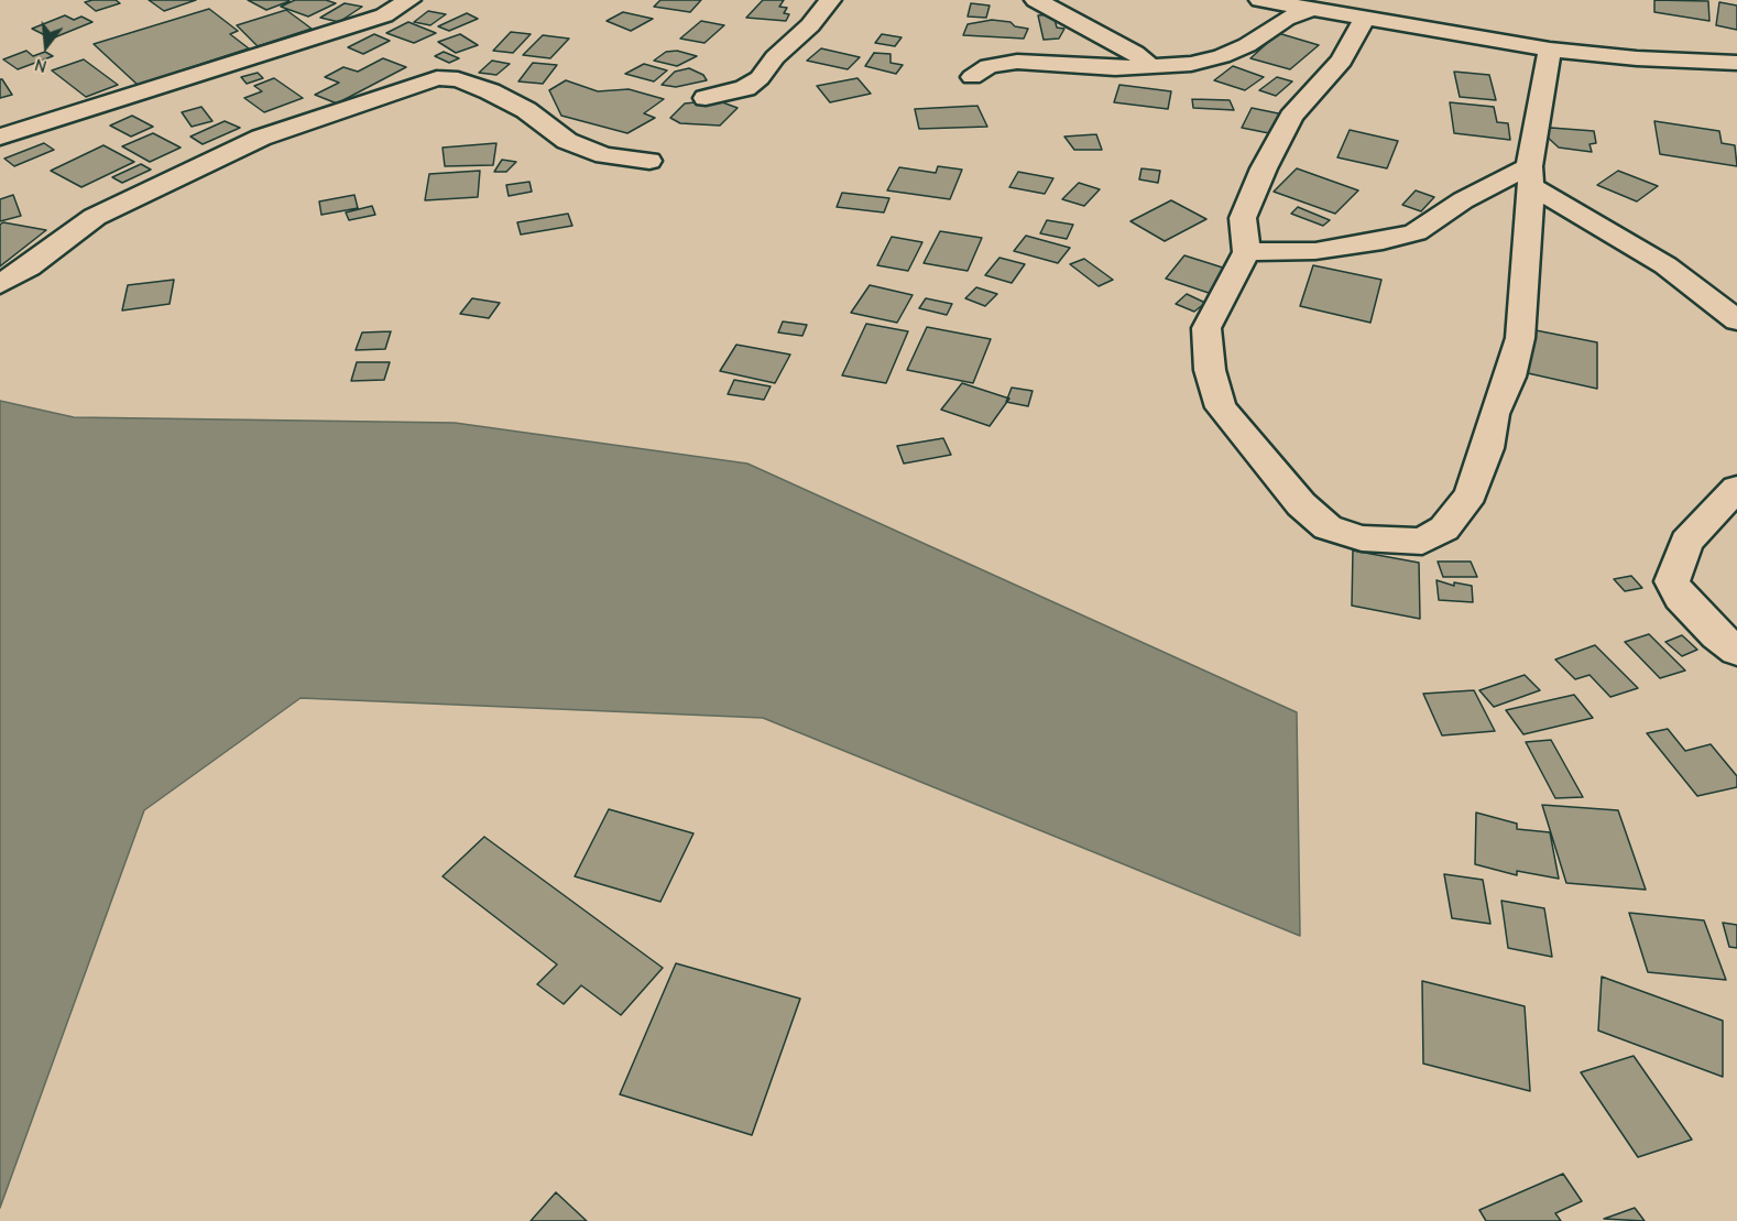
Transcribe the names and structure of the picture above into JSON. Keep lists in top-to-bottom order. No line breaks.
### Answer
{"north":"bottom"}
